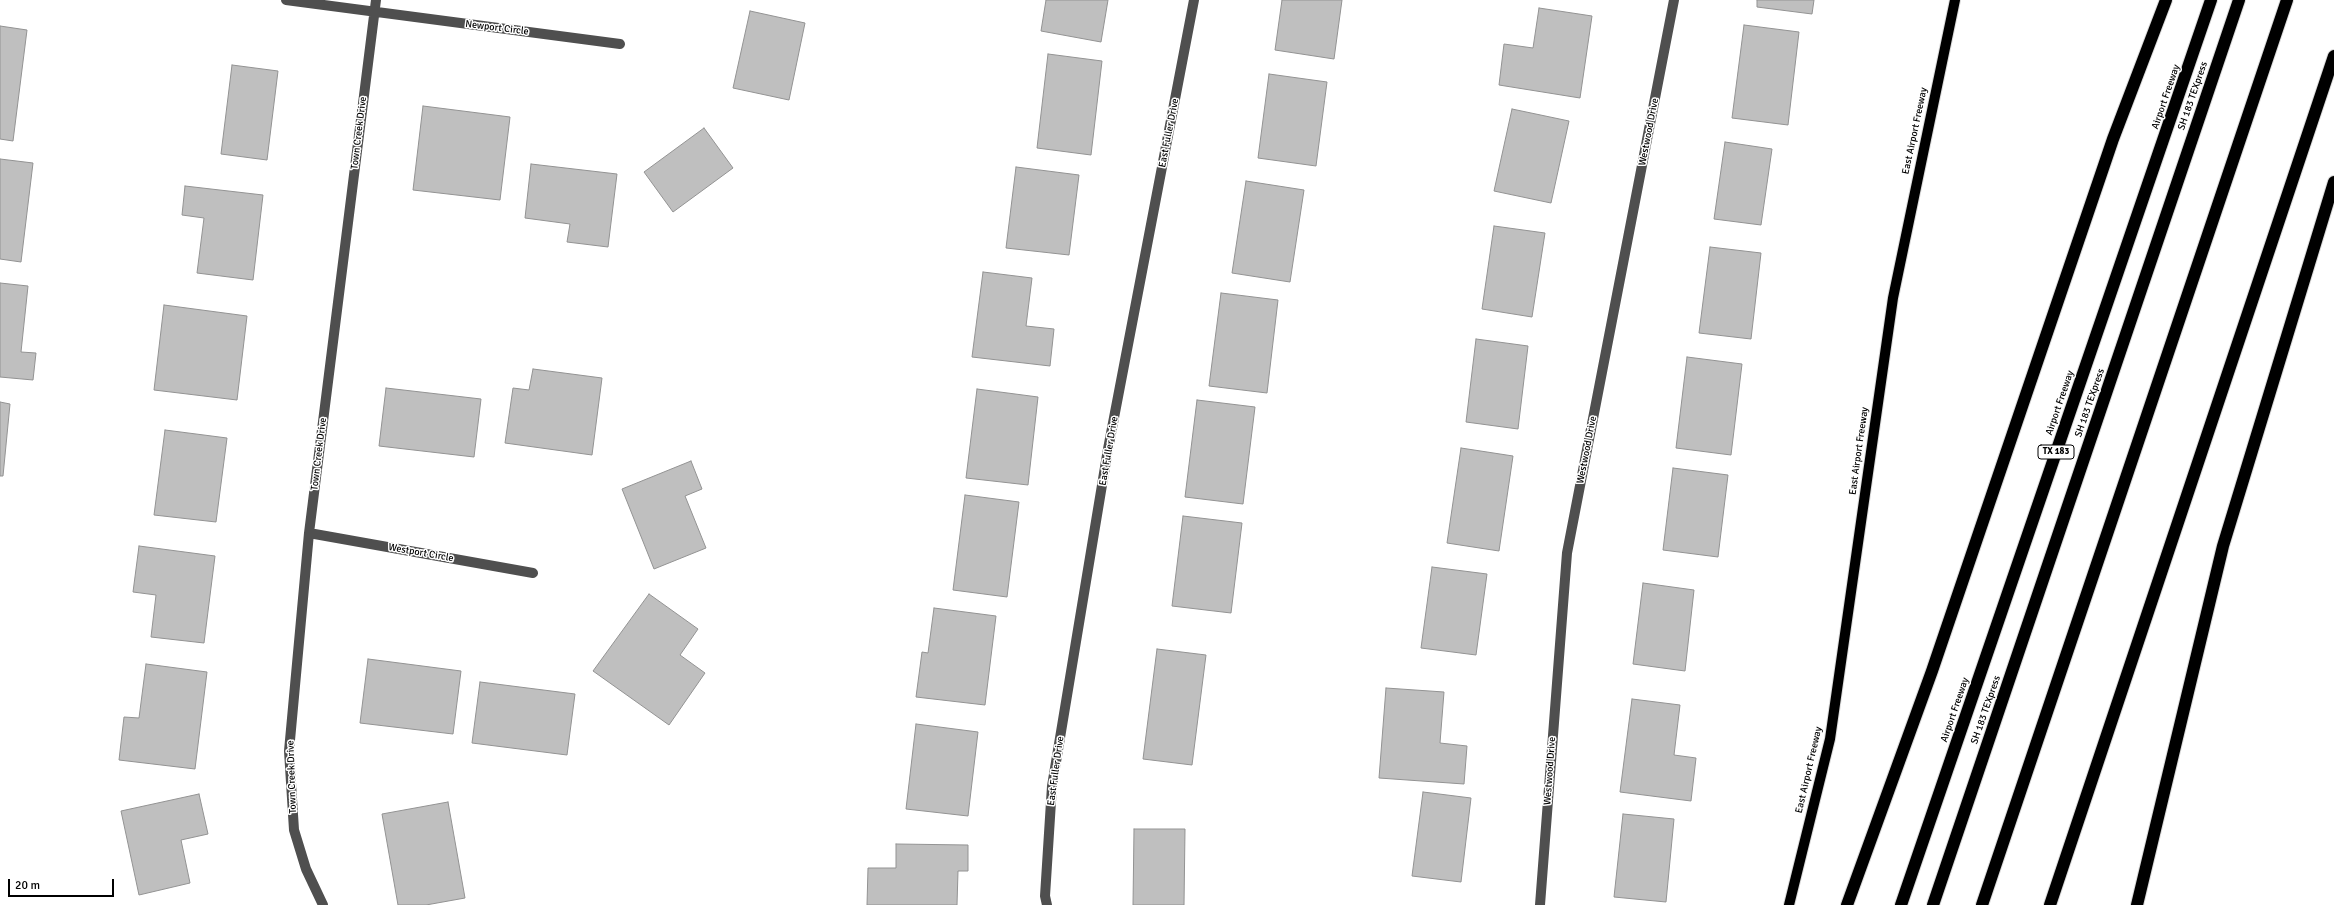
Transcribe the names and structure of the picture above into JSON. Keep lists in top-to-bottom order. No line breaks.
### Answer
{"streets":{"highway":["SH 183 TEXpress","Airport Freeway","TX 183"],"main road":["East Airport Freeway"],"street":["Newport Circle","Westwood Drive","Town Creek Drive","East Fuller Drive","Westport Circle"]},"crossings":[["Newport Circle","Town Creek Drive"],["Town Creek Drive","Westport Circle"]],"scale_bar":"20 m"}
